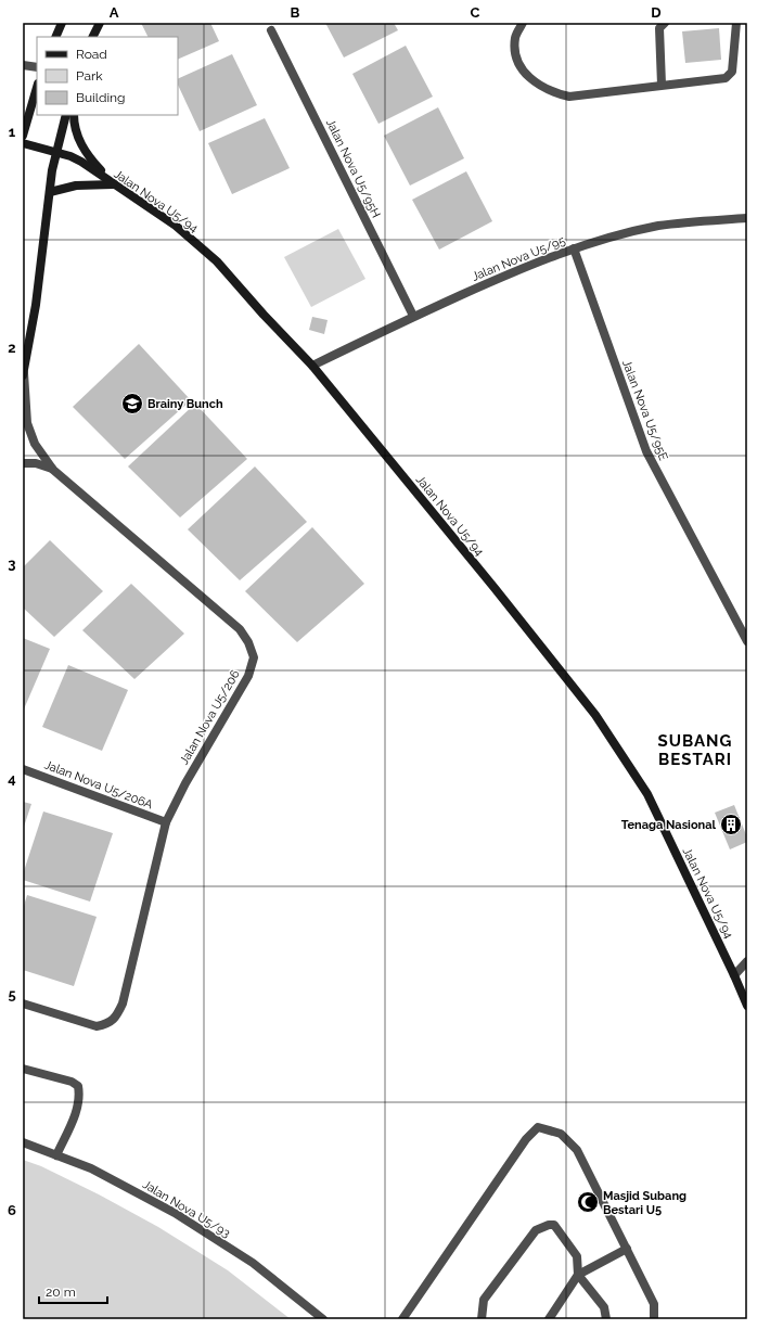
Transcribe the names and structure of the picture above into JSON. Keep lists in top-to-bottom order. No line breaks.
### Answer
{"streets":{"street":["Jalan Nova U5/95H","Jalan Nova U5/94","Jalan Nova U5/95","Jalan Nova U5/95E","Jalan Nova U5/206","Jalan Nova U5/206A","Jalan Nova U5/93"]},"crossings":[["Jalan Nova U5/95H","Jalan Nova U5/95"],["Jalan Nova U5/94","Jalan Nova U5/95"],["Jalan Nova U5/95","Jalan Nova U5/95E"],["Jalan Nova U5/206","Jalan Nova U5/206A"]],"districts":["SUBANG BESTARI"],"places":{"school or university":["Brainy Bunch"],"building":["Tenaga Nasional"],"mosque":["Masjid Subang Bestari U5"]},"legend":["Road","Park","Building"],"scale_bar":"20 m","grid":{"columns":["A","B","C","D"],"rows":["1","2","3","4","5","6"]}}
